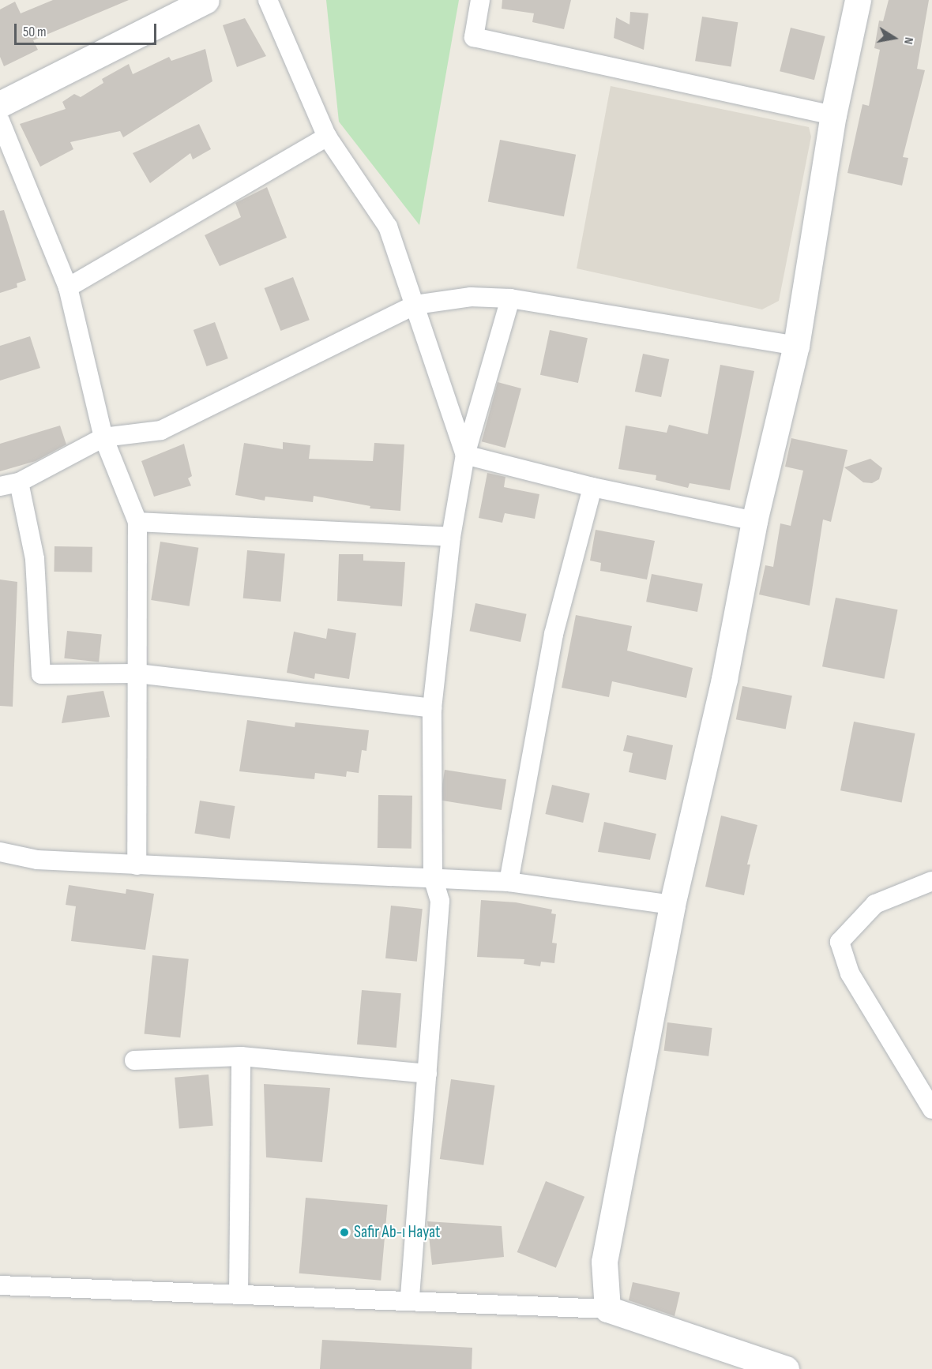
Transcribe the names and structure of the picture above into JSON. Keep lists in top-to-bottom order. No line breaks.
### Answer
{"places":["Safir Ab-ı Hayat"],"scale_bar":"50 m","north":"right"}
